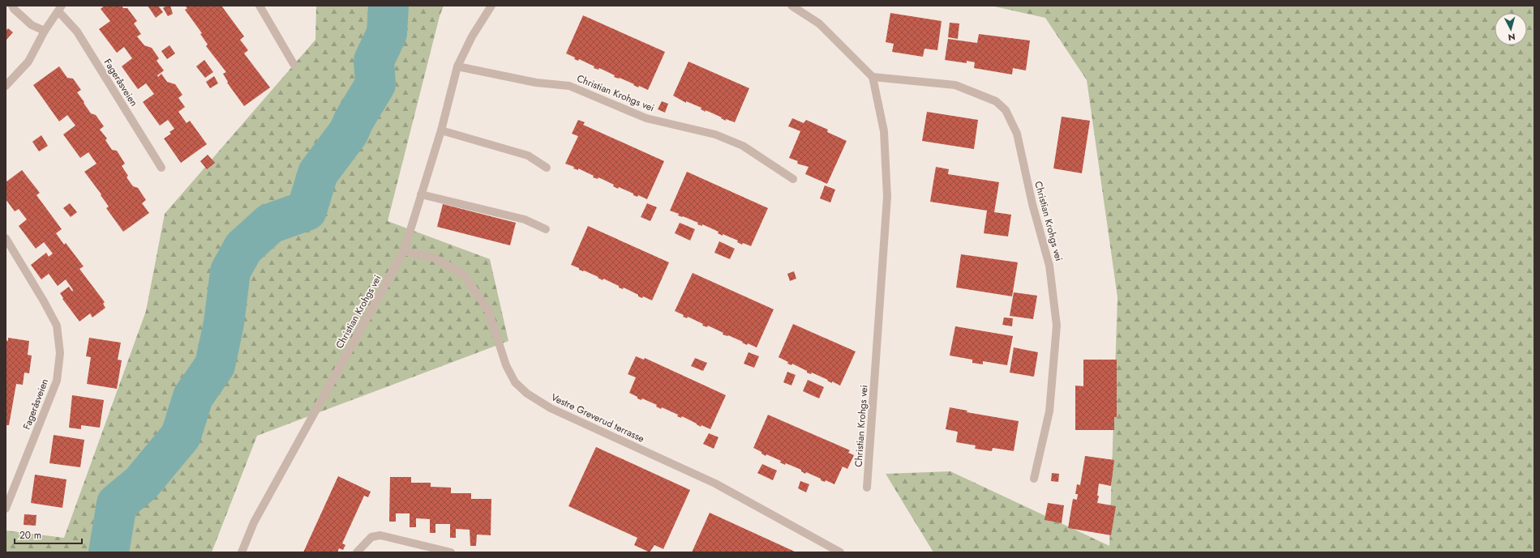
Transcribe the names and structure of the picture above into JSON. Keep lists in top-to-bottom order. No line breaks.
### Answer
{"streets":{"street":["Fageråsveien","Christian Krohgs vei","Vestre Greverud terrasse"]},"crossings":[["Christian Krohgs vei","Vestre Greverud terrasse"]],"scale_bar":"20 m","north":"bottom"}
